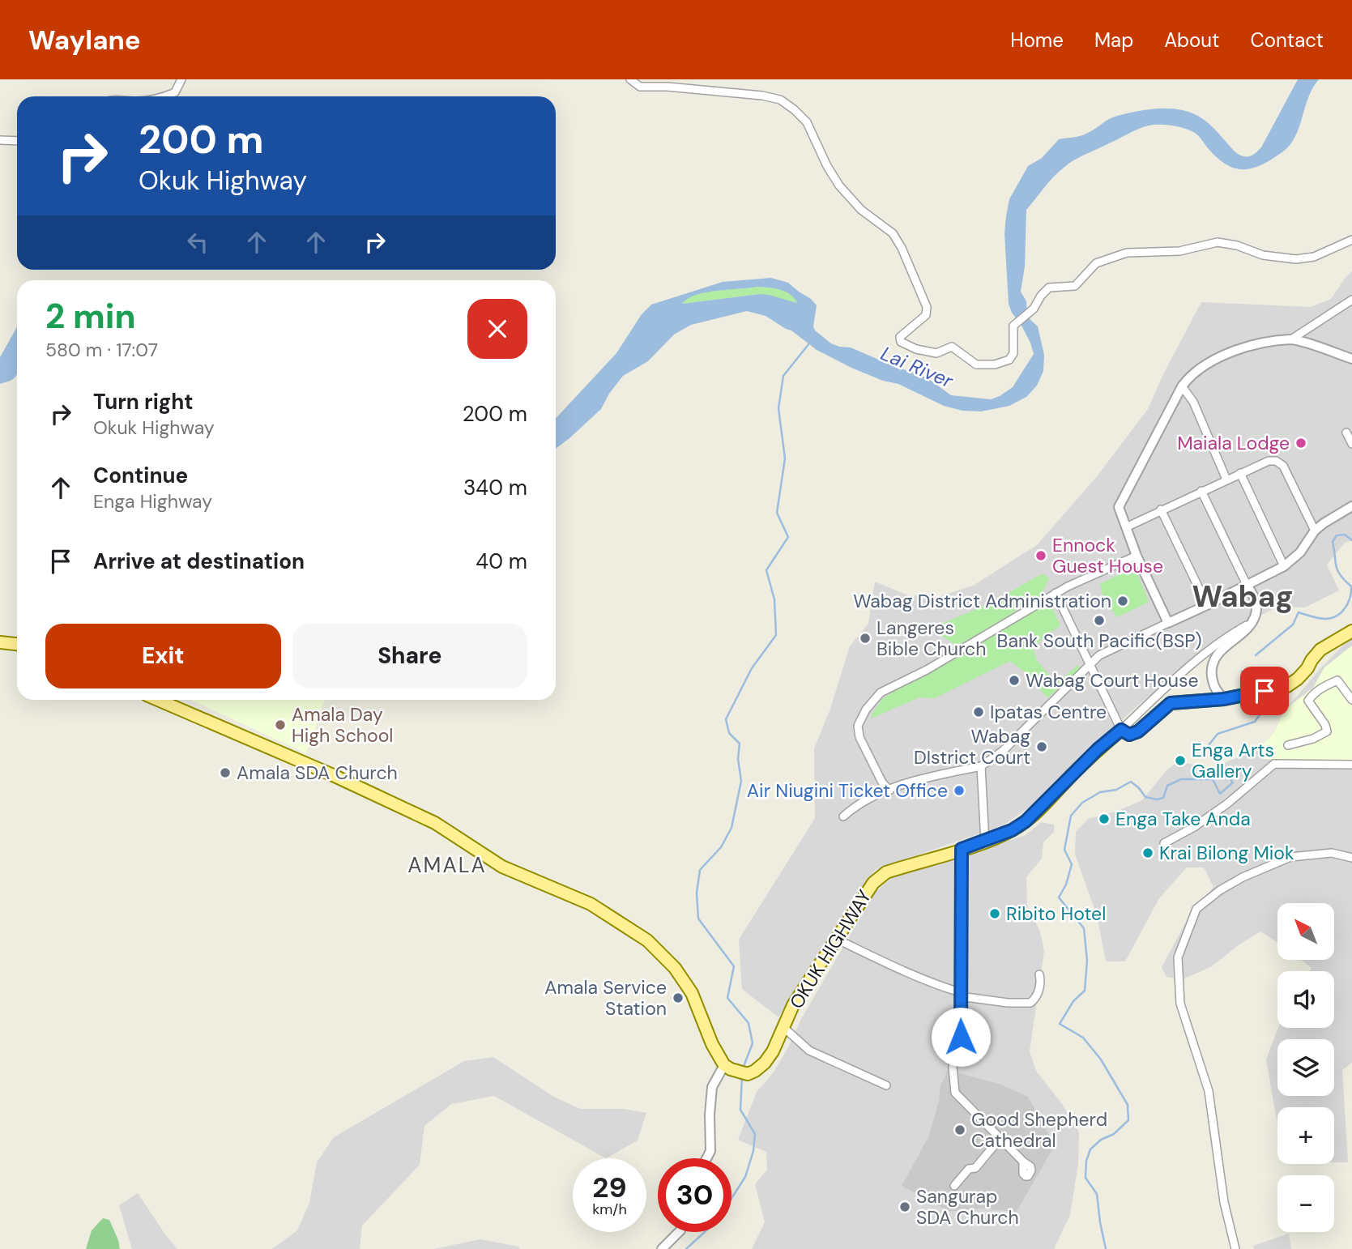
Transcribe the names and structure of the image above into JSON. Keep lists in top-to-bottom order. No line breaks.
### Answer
{"streets":{"main road":["OKUK HIGHWAY"]},"districts":["Wabag","AMALA"],"water":["Lai River"],"places":["Maiala Lodge","Ennock Guest House","Wabag District Administration","Bank South Pacific(BSP)","Langeres Bible Church","Wabag Court House","Ipatas Centre","Amala Day High School","Wabag DIstrict Court","Enga Arts Gallery","Amala SDA Church","Air Niugini Ticket Office","Enga Take Anda","Krai Bilong Miok","Ribito Hotel","Amala Service Station","Good Shepherd Cathedral","Sangurap SDA Church"],"north":"top left","page":{"header":"Waylane","nav":["Home","Map","About","Contact"],"turn":["200 m","Okuk Highway"],"heading":["2 min","580 m · 17:07"],"list":[{"name":"Turn right","note":"Okuk Highway","value":"200 m"},{"name":"Continue","note":"Enga Highway","value":"340 m"},{"name":"Arrive at destination","value":"40 m"}],"buttons":["Exit","Share"],"map_buttons":["+","−"],"speed":"29 km/h","limit":"30"}}
